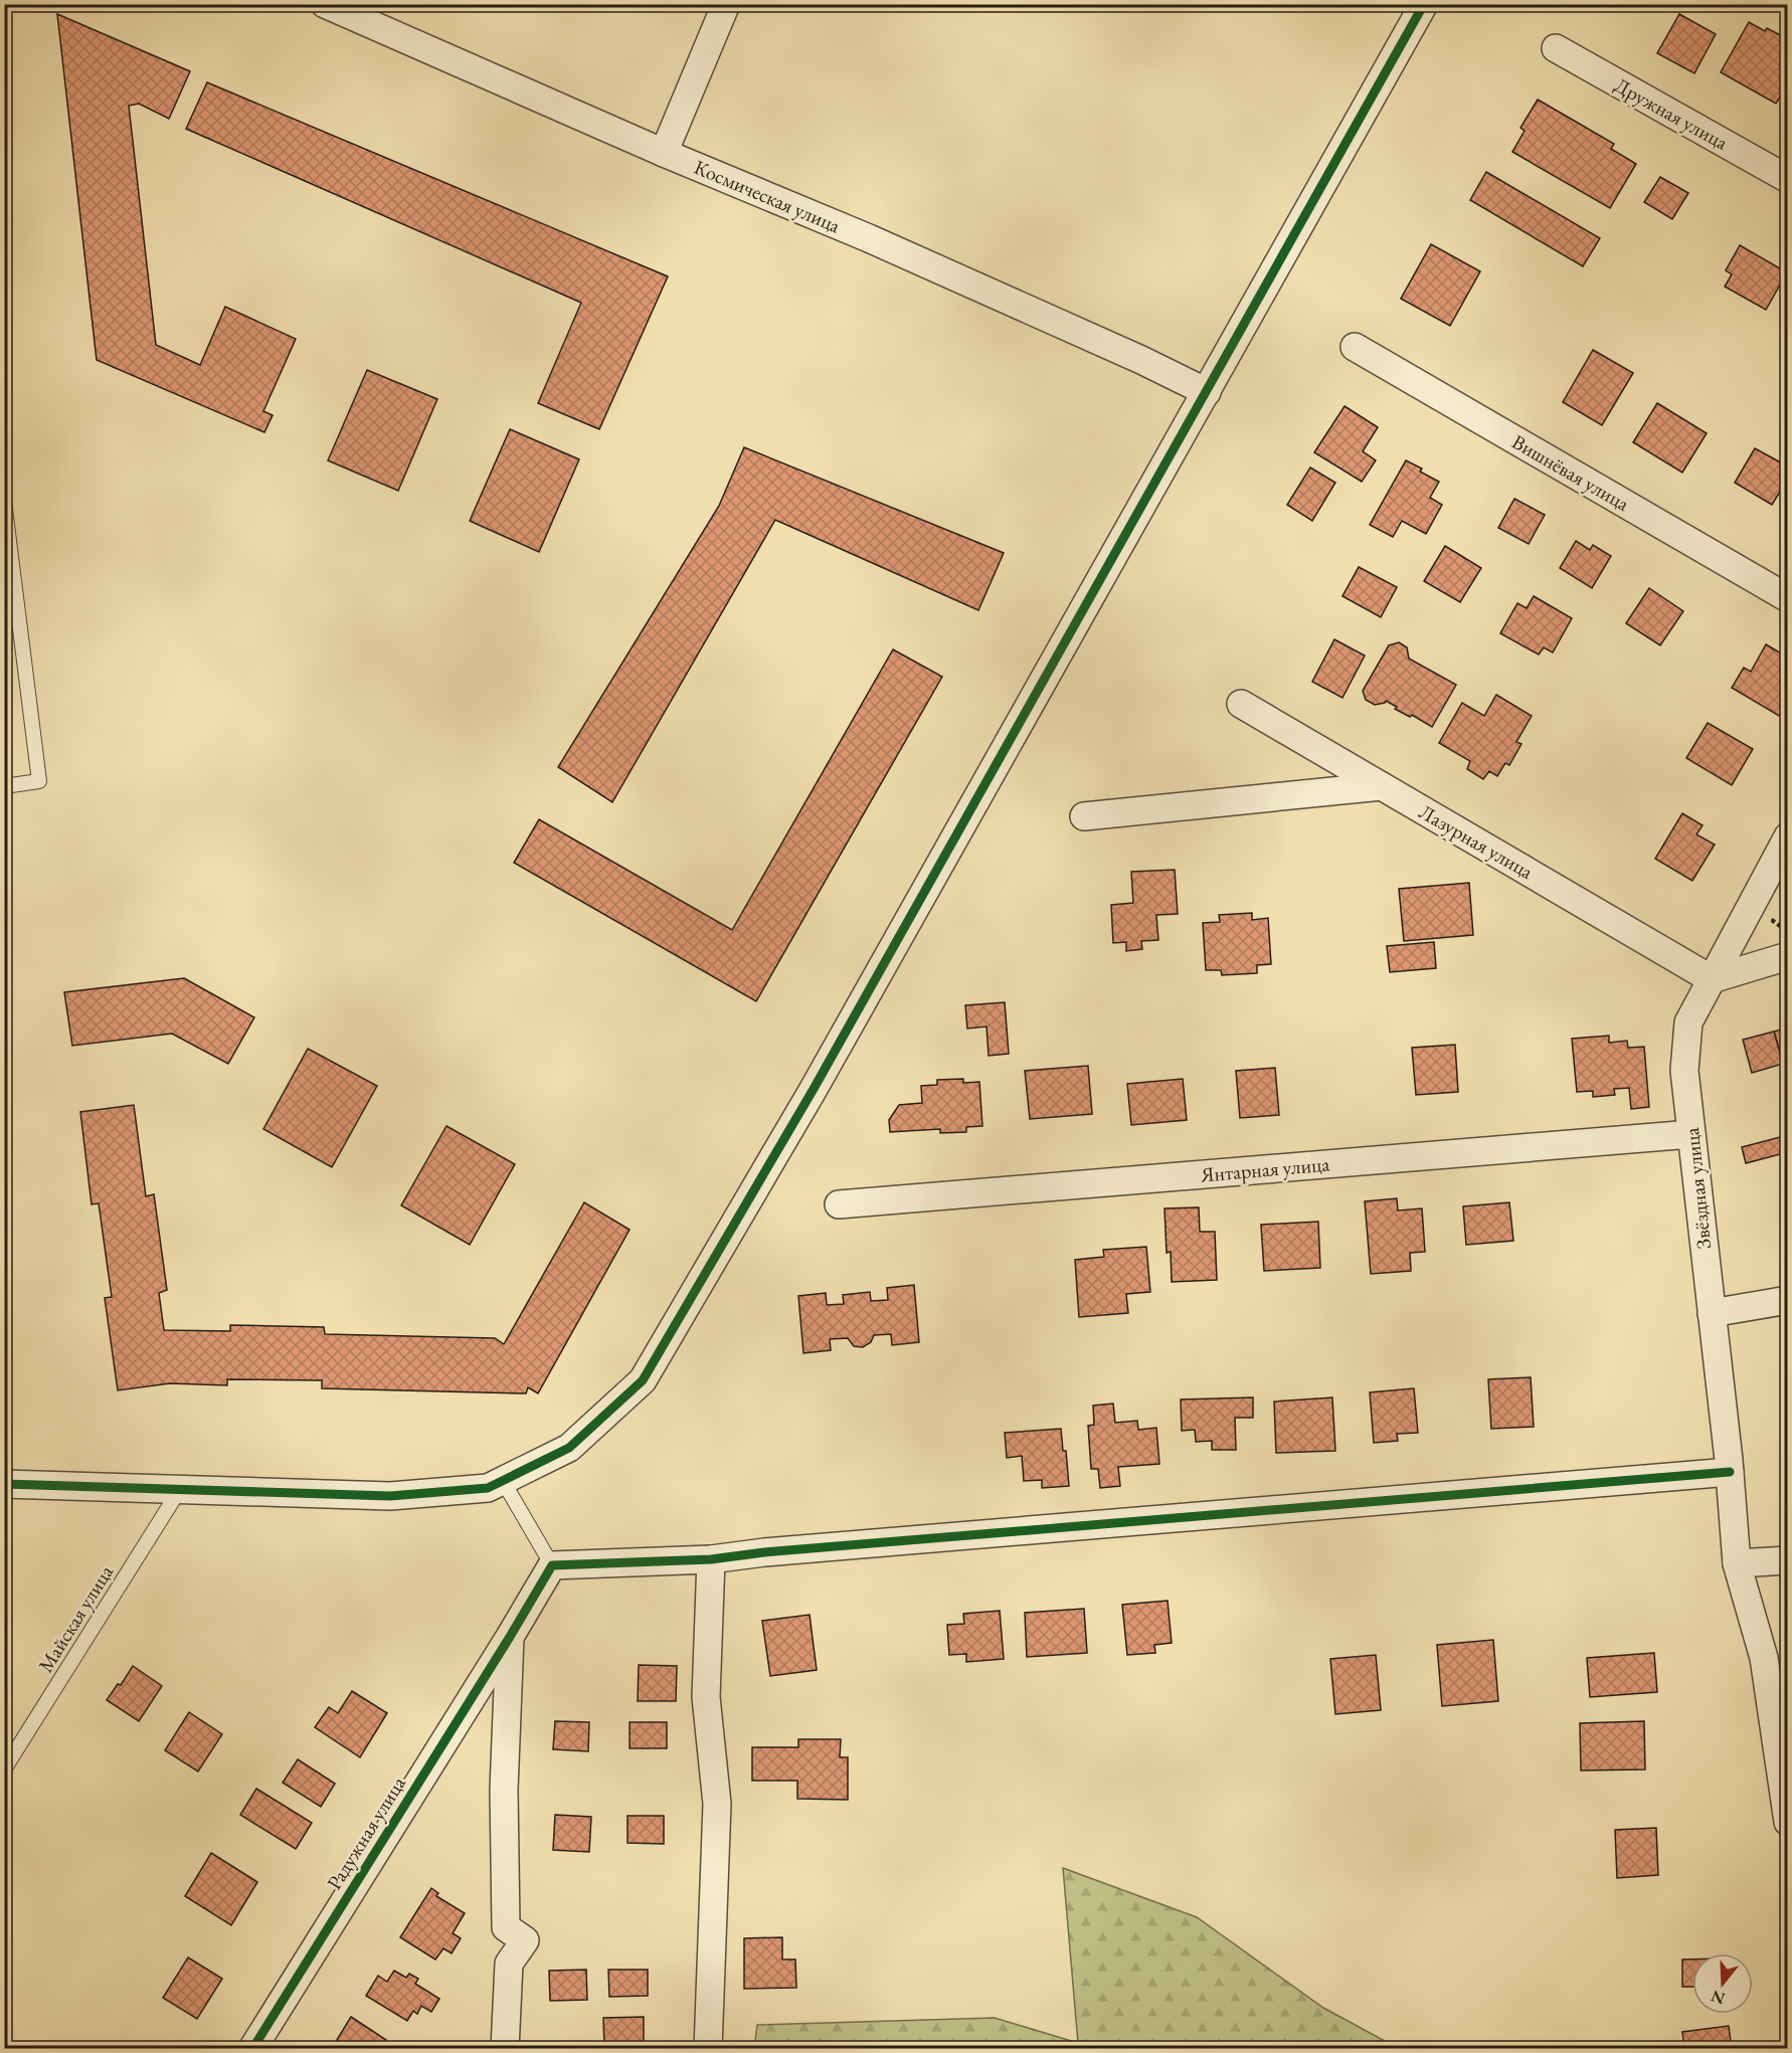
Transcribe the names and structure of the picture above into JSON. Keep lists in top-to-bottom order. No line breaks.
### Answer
{"streets":{"street":["Дружная улица","Космическая улица","Вишнёвая улица","Лазурная улица","Янтарная улица","Звёздная улица","Радужная улица"],"lane":["Майская улица"]},"crossings":[["Лазурная улица","Звёздная улица"],["Янтарная улица","Звёздная улица"]],"north":"bottom"}
